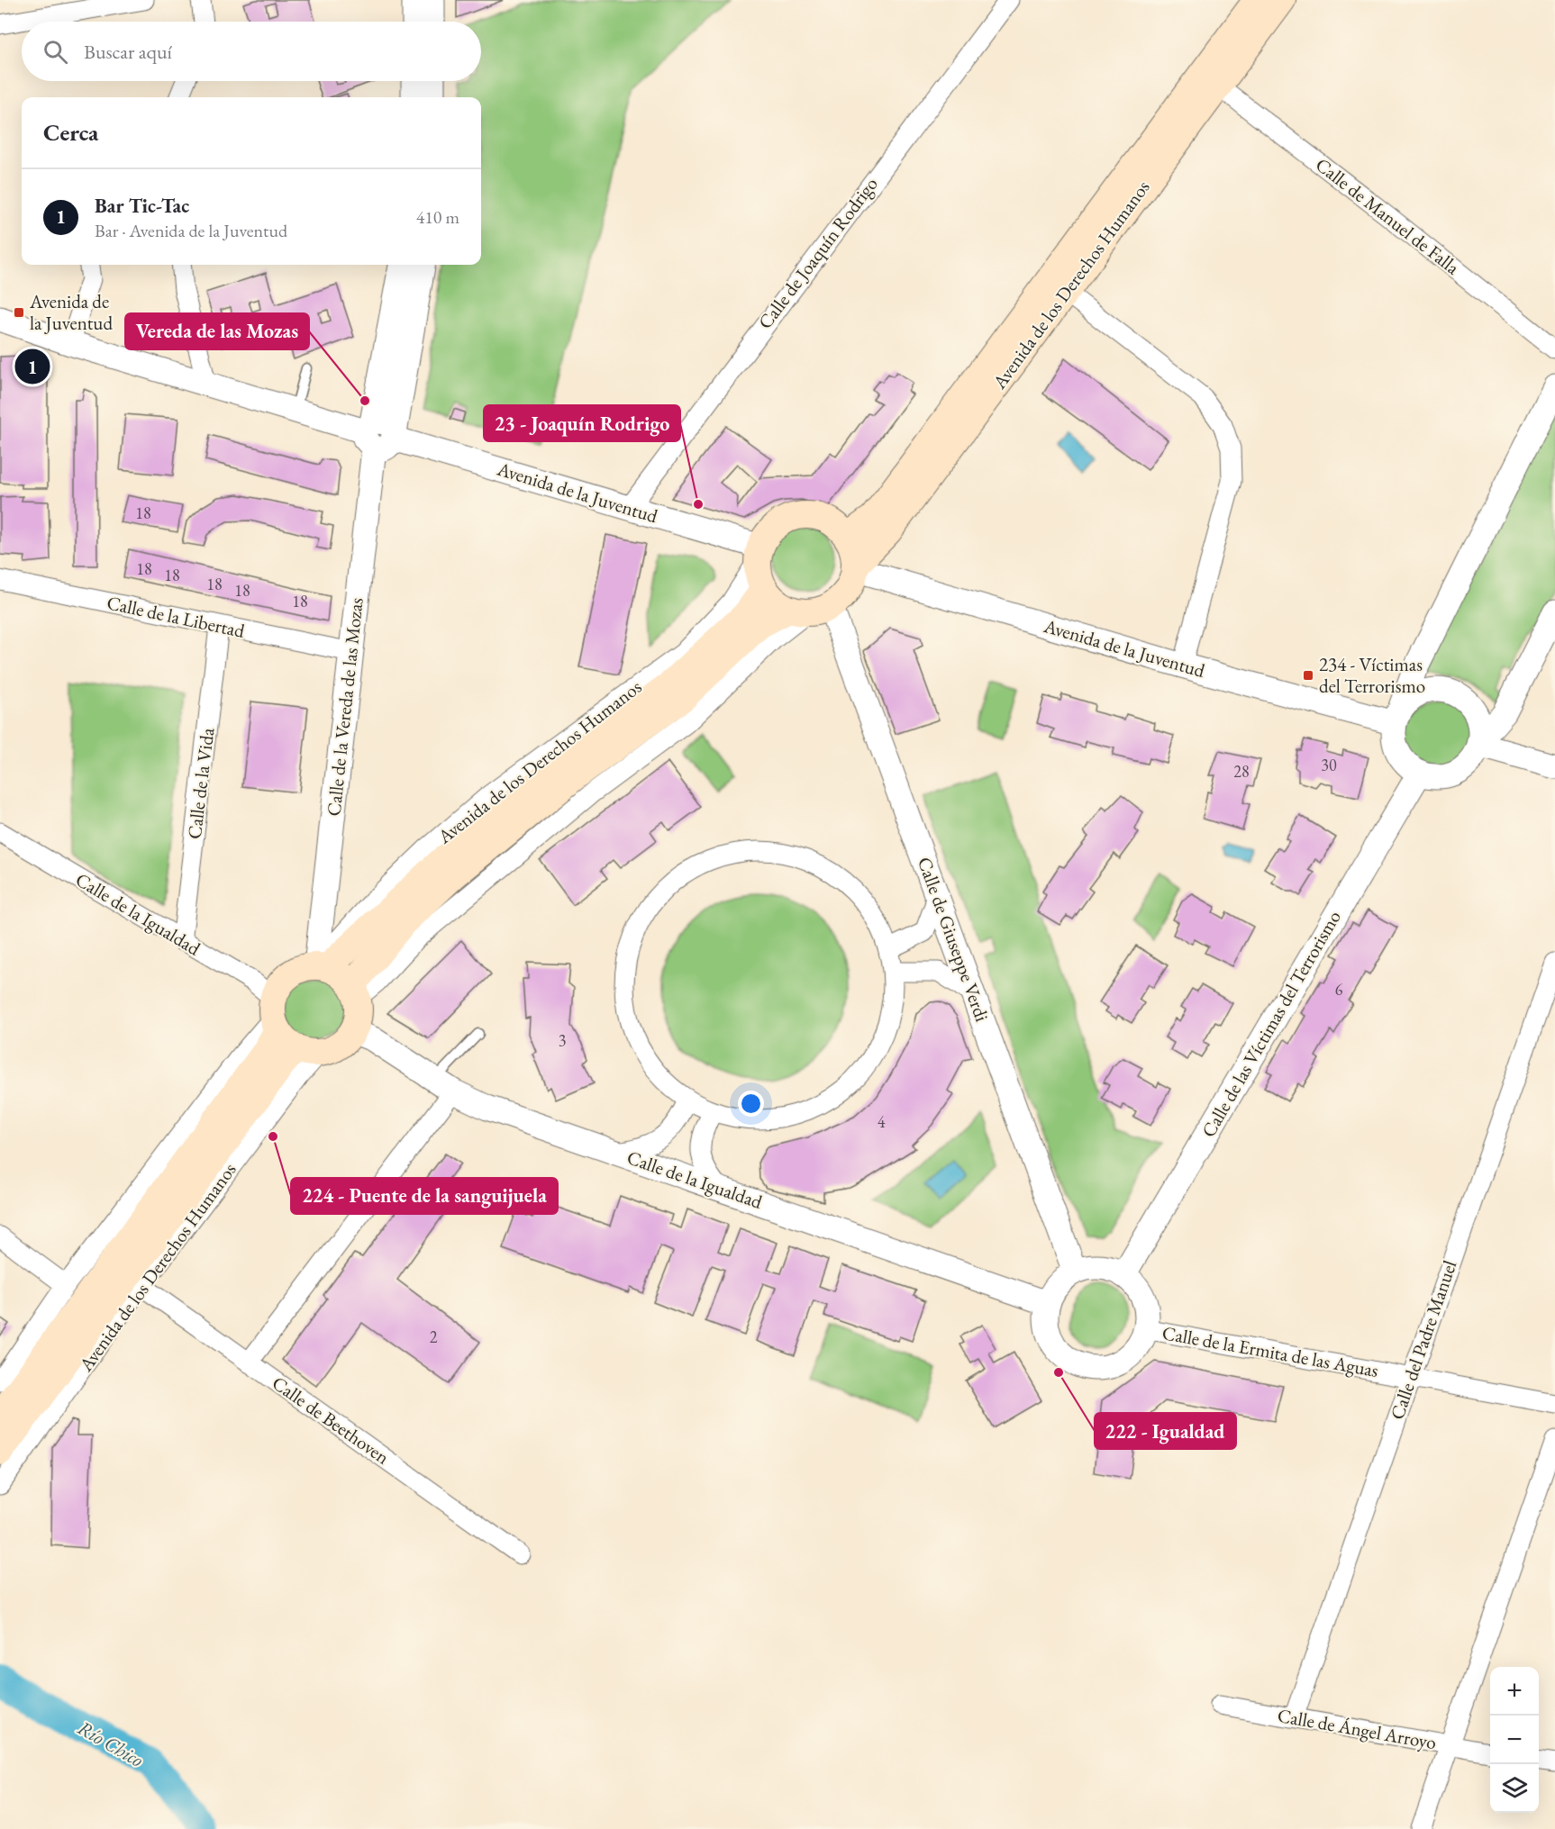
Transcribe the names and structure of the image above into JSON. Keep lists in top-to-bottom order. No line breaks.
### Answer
{"streets":{"main road":["Avenida de los Derechos Humanos"],"street":["Calle de Manuel de Falla","Calle de Joaquín Rodrigo","Avenida de la Juventud","Calle de la Libertad","Calle de la Vereda de las Mozas","Calle de la Vida","Calle de la Igualdad","Calle de Giuseppe Verdi","Calle de las Víctimas del Terrorismo","Calle del Padre Manuel","Calle de la Ermita de las Aguas","Calle de Beethoven","Calle de Ángel Arroyo"]},"crossings":[["Calle de Manuel de Falla","Avenida de los Derechos Humanos"],["Calle de Joaquín Rodrigo","Avenida de la Juventud"],["Avenida de los Derechos Humanos","Avenida de la Juventud"],["Avenida de los Derechos Humanos","Calle de la Vereda de las Mozas"],["Avenida de los Derechos Humanos","Calle de la Igualdad"],["Avenida de los Derechos Humanos","Calle de Giuseppe Verdi"],["Avenida de los Derechos Humanos","Calle de Beethoven"],["Avenida de la Juventud","Calle de la Vereda de las Mozas"],["Avenida de la Juventud","Calle de Giuseppe Verdi"],["Avenida de la Juventud","Calle de las Víctimas del Terrorismo"],["Calle de la Libertad","Calle de la Vereda de las Mozas"],["Calle de la Libertad","Calle de la Vida"],["Calle de la Vereda de las Mozas","Calle de la Igualdad"],["Calle de la Vida","Calle de la Igualdad"],["Calle de la Igualdad","Calle de Giuseppe Verdi"],["Calle de la Igualdad","Calle de las Víctimas del Terrorismo"],["Calle de la Igualdad","Calle de la Ermita de las Aguas"],["Calle de Giuseppe Verdi","Calle de las Víctimas del Terrorismo"],["Calle de Giuseppe Verdi","Calle de la Ermita de las Aguas"],["Calle de las Víctimas del Terrorismo","Calle de la Ermita de las Aguas"],["Calle del Padre Manuel","Calle de la Ermita de las Aguas"],["Calle del Padre Manuel","Calle de Ángel Arroyo"]],"water":["Río Chico"],"places":{"transit":["Avenida de la Juventud","234 - Víctimas del Terrorismo"],"other":["Vereda de las Mozas","23 - Joaquín Rodrigo","224 - Puente de la sanguijuela","222 - Igualdad"]},"house_numbers":["18","18","18","18","18","18","30","28","6","3","4","2"],"page":{"search":"Buscar aquí","heading":"Cerca","list":[{"mark":"1","name":"Bar Tic-Tac","note":"Bar · Avenida de la Juventud","value":"410 m"}],"pins":"1","map_buttons":["+","−"]}}
